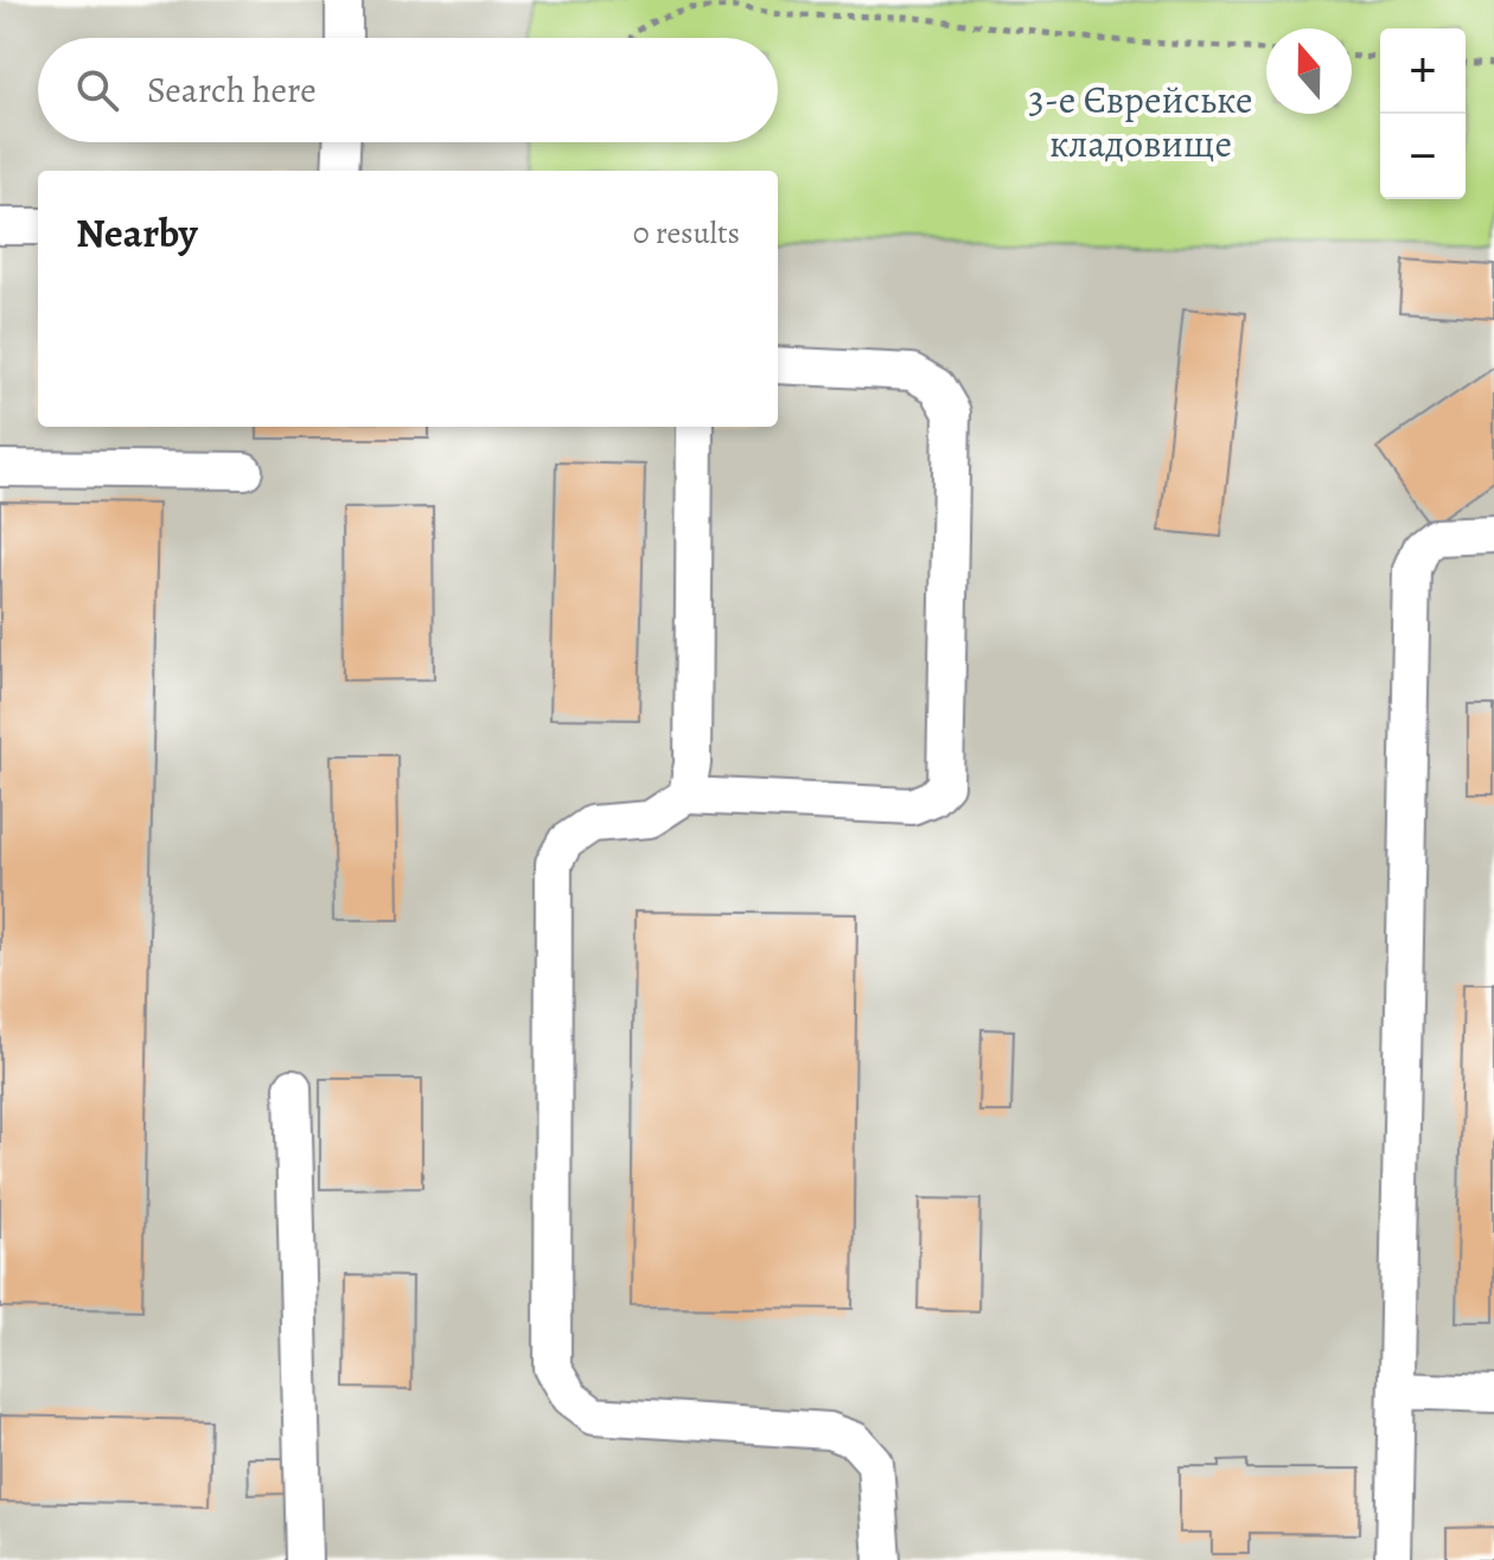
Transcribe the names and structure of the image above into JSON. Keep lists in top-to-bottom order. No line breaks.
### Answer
{"parks":["3-е Єврейське кладовище"],"north":"top","page":{"map_buttons":["+","−"],"search":"Search here","heading":["Nearby","0 results"]}}
